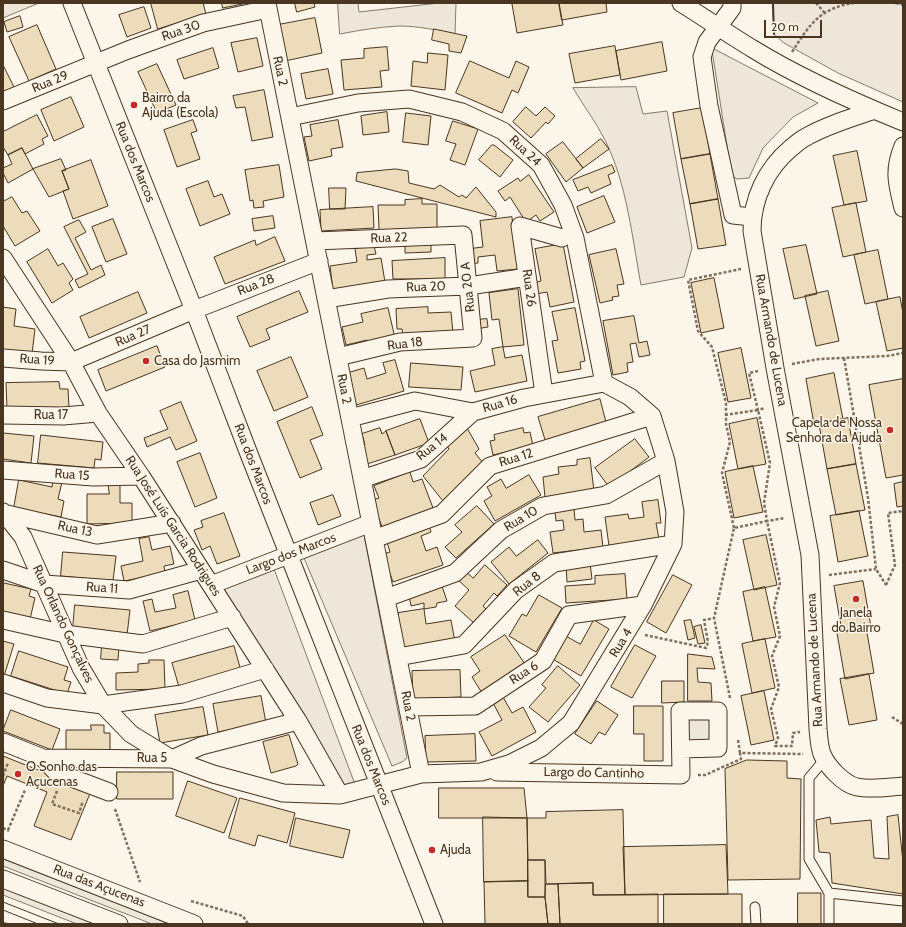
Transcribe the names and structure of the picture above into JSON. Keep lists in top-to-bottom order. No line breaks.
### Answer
{"streets":{"street":["Rua 30","Rua 2","Rua 29","Rua 24","Rua dos Marcos","Rua 22","Rua 28","Rua 20","Rua 20 A","Rua 26","Rua 27","Rua Armando de Lucena","Rua 18","Rua 19","Rua 16","Rua 17","Rua 14","Rua 12","Rua 15","Rua 10","Rua José Luís Garcia Rodrigues","Rua 13","Largo dos Marcos","Rua 8","Rua 11","Rua Orlando Gonçalves","Rua 4","Rua 6","Rua 5","Largo do Cantinho","Rua das Açucenas"]},"crossings":[["Rua 30","Rua 2"],["Rua 30","Rua 29"],["Rua 30","Rua dos Marcos"],["Rua 2","Rua 24"],["Rua 2","Rua 22"],["Rua 2","Rua 28"],["Rua 2","Rua 20"],["Rua 2","Rua 18"],["Rua 2","Rua 16"],["Rua 2","Rua 14"],["Rua 2","Rua 12"],["Rua 2","Rua 10"],["Rua 2","Largo dos Marcos"],["Rua 2","Rua 8"],["Rua 2","Rua 4"],["Rua 2","Rua 6"],["Rua 29","Rua dos Marcos"],["Rua 24","Rua 16"],["Rua dos Marcos","Rua 28"],["Rua dos Marcos","Rua 27"],["Rua dos Marcos","Largo dos Marcos"],["Rua dos Marcos","Rua Orlando Gonçalves"],["Rua dos Marcos","Rua 4"],["Rua 22","Rua 20 A"],["Rua 28","Rua 27"],["Rua 20","Rua 20 A"],["Rua 20","Rua 26"],["Rua 20 A","Rua 18"],["Rua 26","Rua 16"],["Rua 27","Rua 19"],["Rua 27","Rua José Luís Garcia Rodrigues"],["Rua 19","Rua José Luís Garcia Rodrigues"],["Rua 16","Rua 14"],["Rua 17","Rua José Luís Garcia Rodrigues"],["Rua 12","Largo dos Marcos"],["Rua 12","Rua 4"],["Rua 15","Rua José Luís Garcia Rodrigues"],["Rua 10","Rua 4"],["Rua José Luís Garcia Rodrigues","Rua 13"],["Rua José Luís Garcia Rodrigues","Largo dos Marcos"],["Rua José Luís Garcia Rodrigues","Rua 11"],["Rua José Luís Garcia Rodrigues","Rua Orlando Gonçalves"],["Rua José Luís Garcia Rodrigues","Rua 5"],["Rua 13","Rua Orlando Gonçalves"],["Rua 8","Rua 4"],["Rua 11","Rua Orlando Gonçalves"],["Rua Orlando Gonçalves","Rua 4"],["Rua Orlando Gonçalves","Rua 5"],["Rua 4","Rua 6"],["Rua 4","Largo do Cantinho"]],"places":["Bairro da Ajuda (Escola)","Casa do Jasmim","Capela de Nossa Senhora da Ajuda","Janela do Bairro","O Sonho das Açucenas","Ajuda"],"scale_bar":"20 m"}
